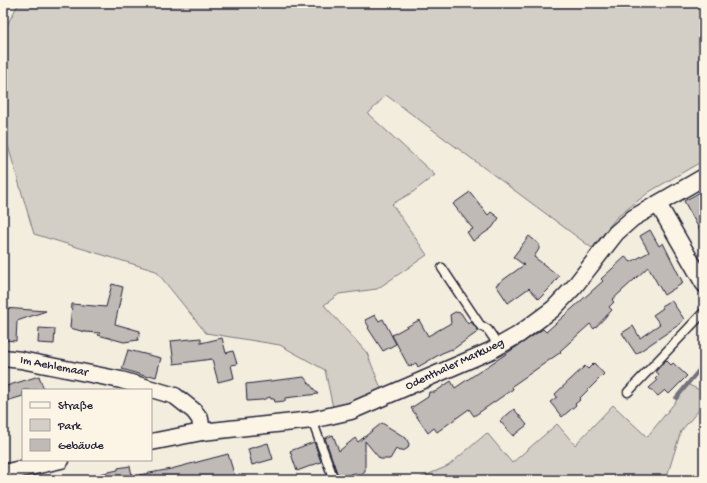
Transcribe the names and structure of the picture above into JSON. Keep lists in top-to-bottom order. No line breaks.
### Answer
{"streets":{"street":["Odenthaler Markweg","Im Aehlemaar"]},"crossings":[["Odenthaler Markweg","Im Aehlemaar"]],"legend":["Straße","Park","Gebäude"]}
